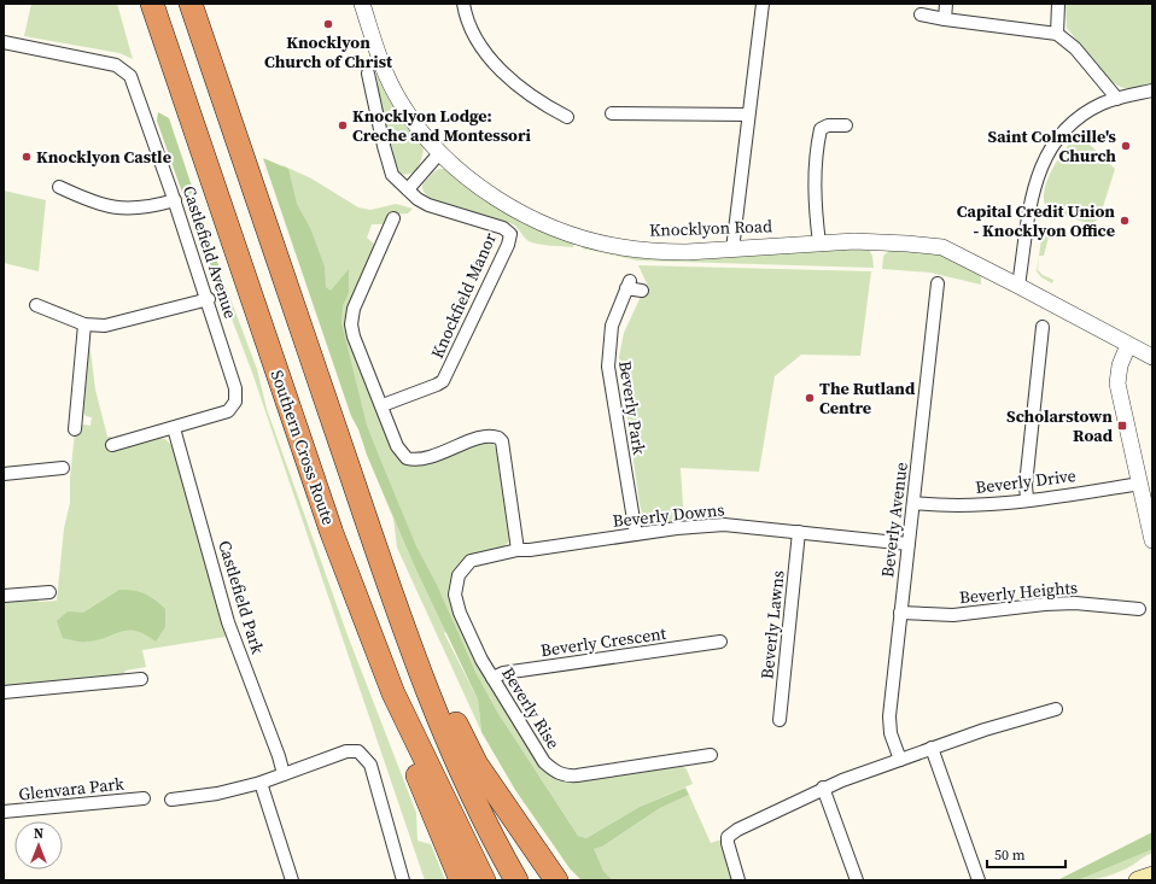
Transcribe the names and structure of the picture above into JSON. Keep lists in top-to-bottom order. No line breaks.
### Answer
{"streets":{"highway":["Southern Cross Route"],"street":["Knocklyon Road","Castlefield Avenue","Knockfield Manor","Beverly Park","Beverly Drive","Beverly Downs","Beverly Avenue","Beverly Heights","Castlefield Park","Beverly Lawns","Beverly Crescent","Beverly Rise","Glenvara Park"]},"crossings":[["Castlefield Avenue","Castlefield Park"],["Beverly Park","Beverly Downs"],["Beverly Drive","Beverly Avenue"],["Beverly Downs","Beverly Avenue"],["Beverly Downs","Beverly Lawns"],["Beverly Downs","Beverly Rise"],["Beverly Avenue","Beverly Heights"],["Beverly Crescent","Beverly Rise"]],"places":{"other":["Knocklyon Church of Christ","Knocklyon Lodge: Creche and Montessori","Saint Colmcille's Church","Knocklyon Castle","Capital Credit Union - Knocklyon Office","The Rutland Centre"],"transit":["Scholarstown Road"]},"scale_bar":"50 m","north":"top"}
